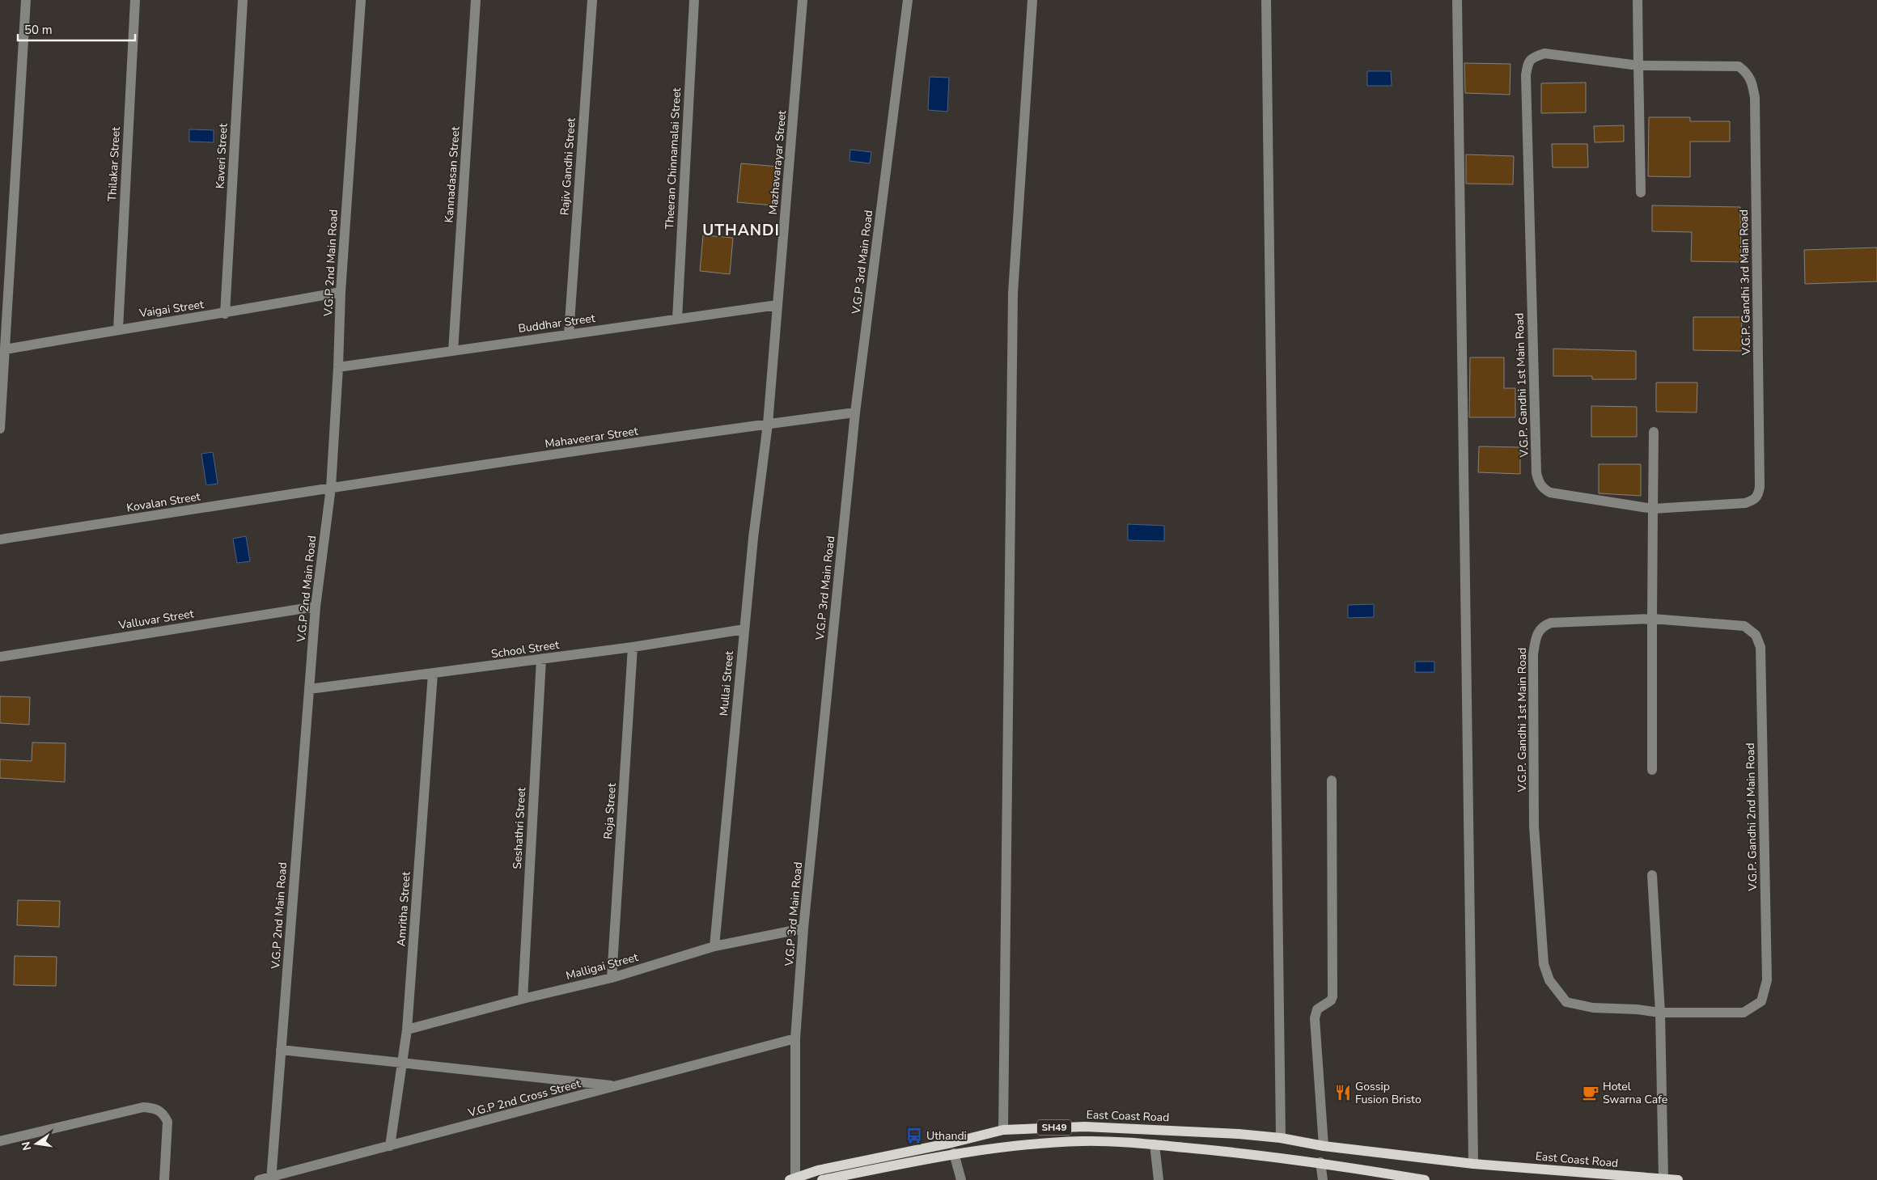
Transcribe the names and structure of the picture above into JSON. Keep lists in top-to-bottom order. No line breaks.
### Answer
{"streets":{"main road":["East Coast Road","SH49"],"street":["Kaveri Street","Theeran Chinnamalai Street","Mazhavarayar Street","Thilakar Street","Rajiv Gandhi Street","Kannadasan Street","V.G.P 3rd Main Road","V.G.P 2nd Main Road","V.G.P. Gandhi 3rd Main Road","Vaigai Street","Buddhar Street","V.G.P. Gandhi 1st Main Road","Mahaveerar Street","Kovalan Street","Valluvar Street","School Street","Mullai Street","Roja Street","V.G.P. Gandhi 2nd Main Road","Seshathri Street","Amritha Street","Malligai Street","V.G.P 2nd Cross Street"]},"crossings":[["Kaveri Street","Vaigai Street"],["Theeran Chinnamalai Street","Buddhar Street"],["Mazhavarayar Street","Buddhar Street"],["Mazhavarayar Street","Mahaveerar Street"],["Mazhavarayar Street","Mullai Street"],["Thilakar Street","Vaigai Street"],["Rajiv Gandhi Street","Buddhar Street"],["Kannadasan Street","Buddhar Street"],["V.G.P 3rd Main Road","Mahaveerar Street"],["V.G.P 3rd Main Road","Malligai Street"],["V.G.P 3rd Main Road","V.G.P 2nd Cross Street"],["V.G.P 3rd Main Road","East Coast Road"],["V.G.P 2nd Main Road","Vaigai Street"],["V.G.P 2nd Main Road","Buddhar Street"],["V.G.P 2nd Main Road","Mahaveerar Street"],["V.G.P 2nd Main Road","Kovalan Street"],["V.G.P 2nd Main Road","Valluvar Street"],["V.G.P 2nd Main Road","School Street"],["V.G.P 2nd Main Road","V.G.P 2nd Cross Street"],["V.G.P. Gandhi 3rd Main Road","V.G.P. Gandhi 1st Main Road"],["V.G.P. Gandhi 1st Main Road","V.G.P. Gandhi 2nd Main Road"],["Mahaveerar Street","Kovalan Street"],["Mahaveerar Street","Mullai Street"],["School Street","Mullai Street"],["School Street","Roja Street"],["School Street","Seshathri Street"],["School Street","Amritha Street"],["Mullai Street","Malligai Street"],["Roja Street","Malligai Street"],["Seshathri Street","Malligai Street"],["Amritha Street","Malligai Street"],["Amritha Street","V.G.P 2nd Cross Street"]],"districts":["UTHANDI"],"places":{"restaurant":["Gossip Fusion Bristo"],"cafe":["Hotel Swarna Cafe"],"bus stop":["Uthandi"]},"scale_bar":"50 m","north":"left"}
